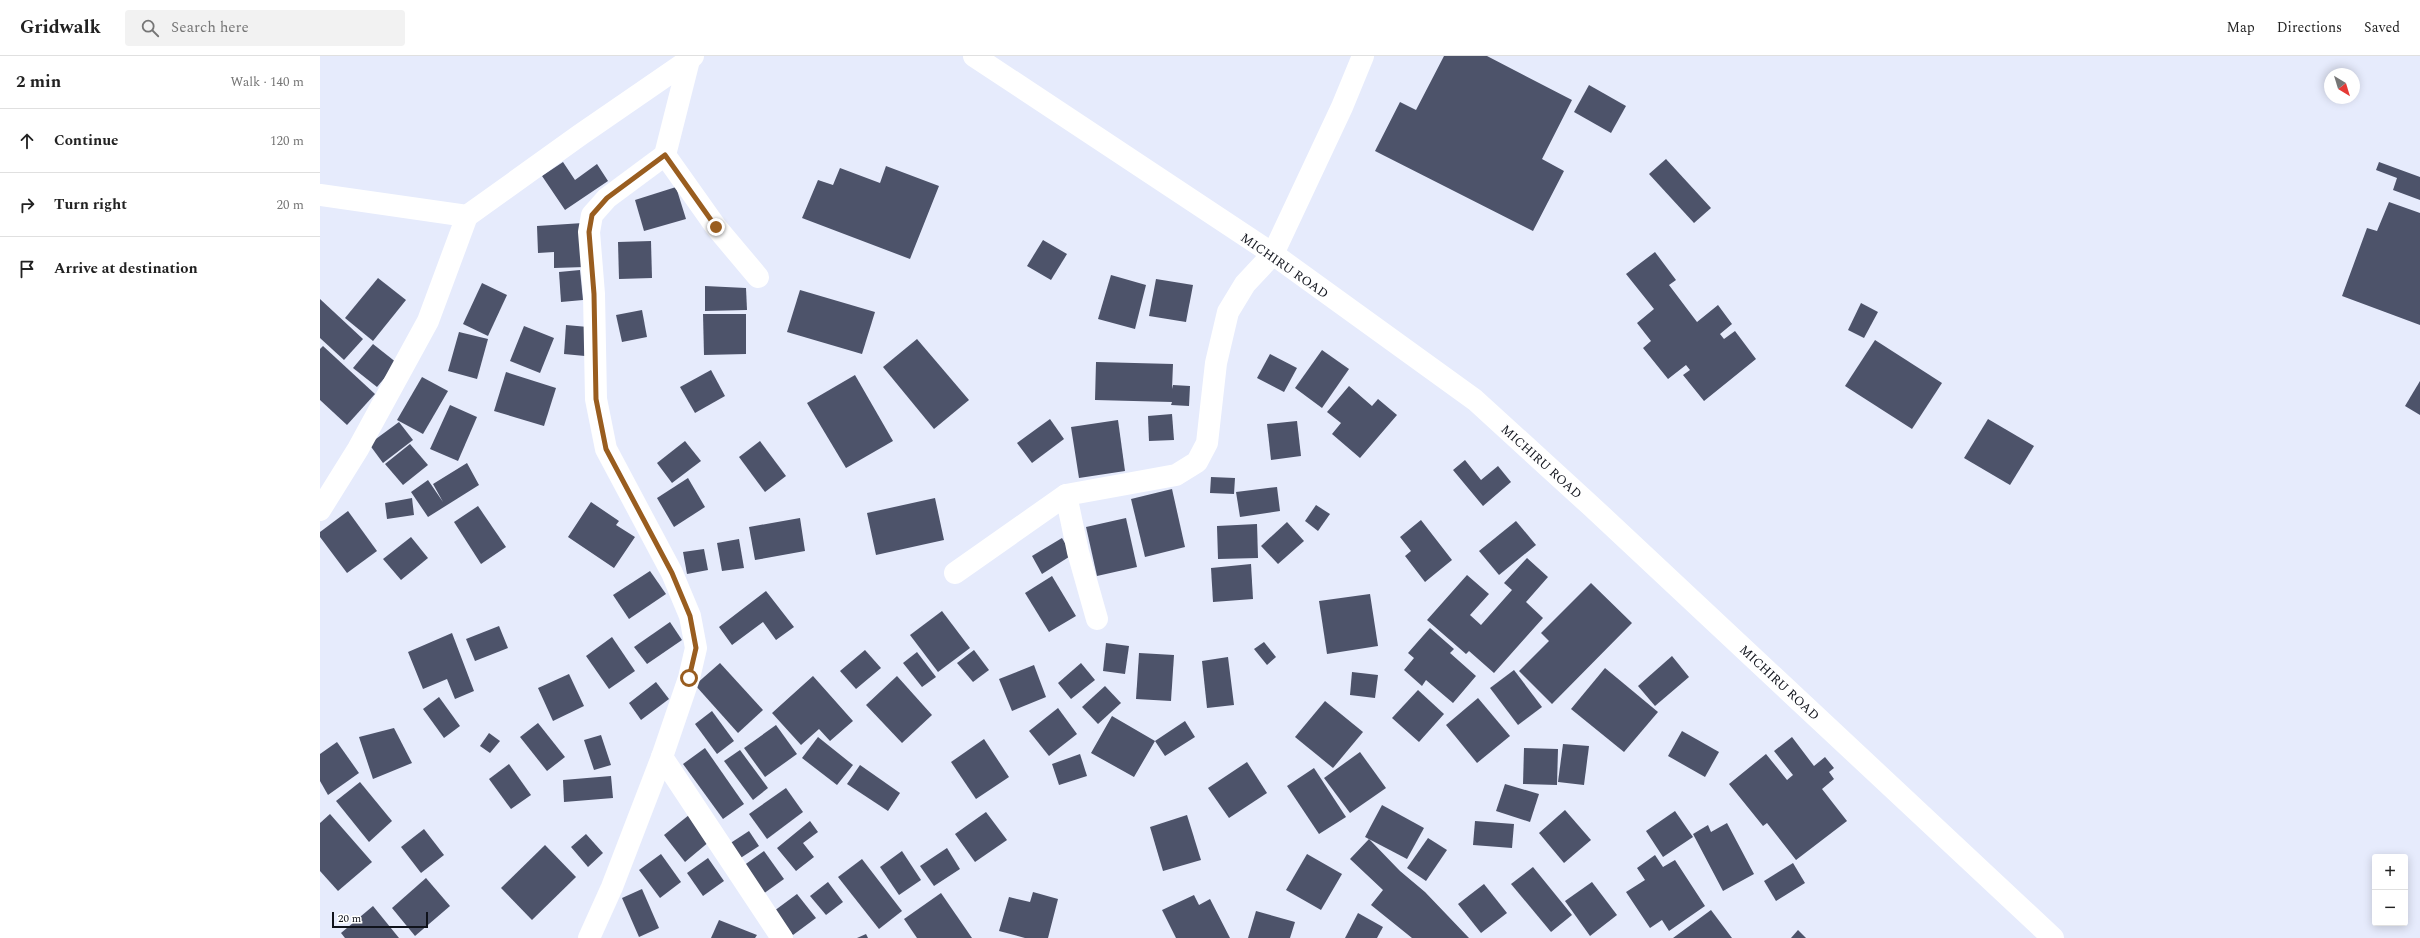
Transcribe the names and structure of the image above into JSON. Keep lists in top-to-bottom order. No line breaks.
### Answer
{"streets":{"street":["MICHIRU ROAD"]},"scale_bar":"20 m","north":"bottom right","page":{"header":"Gridwalk","search":"Search here","nav":["Map","Directions","Saved"],"heading":["2 min","Walk · 140 m"],"list":[["Continue","120 m"],["Turn right","20 m"],"Arrive at destination"],"map_buttons":["+","−"],"scale":"20 m"}}
